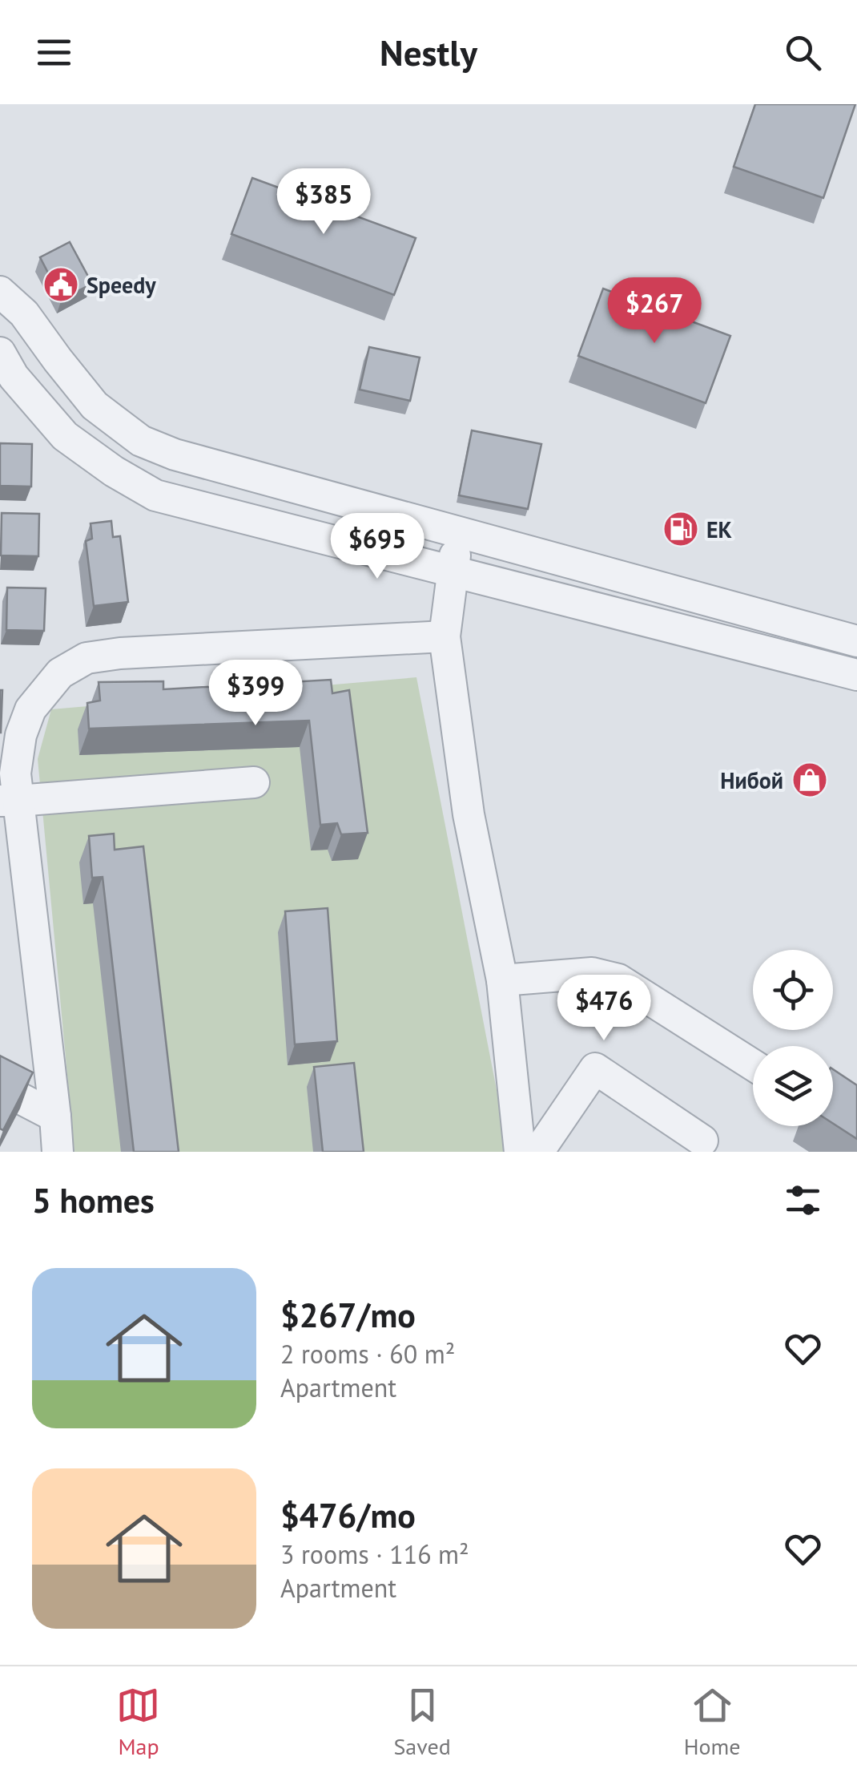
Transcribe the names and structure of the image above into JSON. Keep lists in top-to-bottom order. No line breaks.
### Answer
{"places":{"public building":["Speedy"],"fuel station":["ЕК"],"shop":["Нибой"]},"page":{"header":"Nestly","price":["$385","$267","$695","$399","$476"],"heading":"5 homes","list":[{"name":"$267/mo","note":"2 rooms · 60 m² · Apartment"},{"name":"$476/mo","note":"3 rooms · 116 m² · Apartment"}],"tabs":["Map","Saved","Home"]}}
